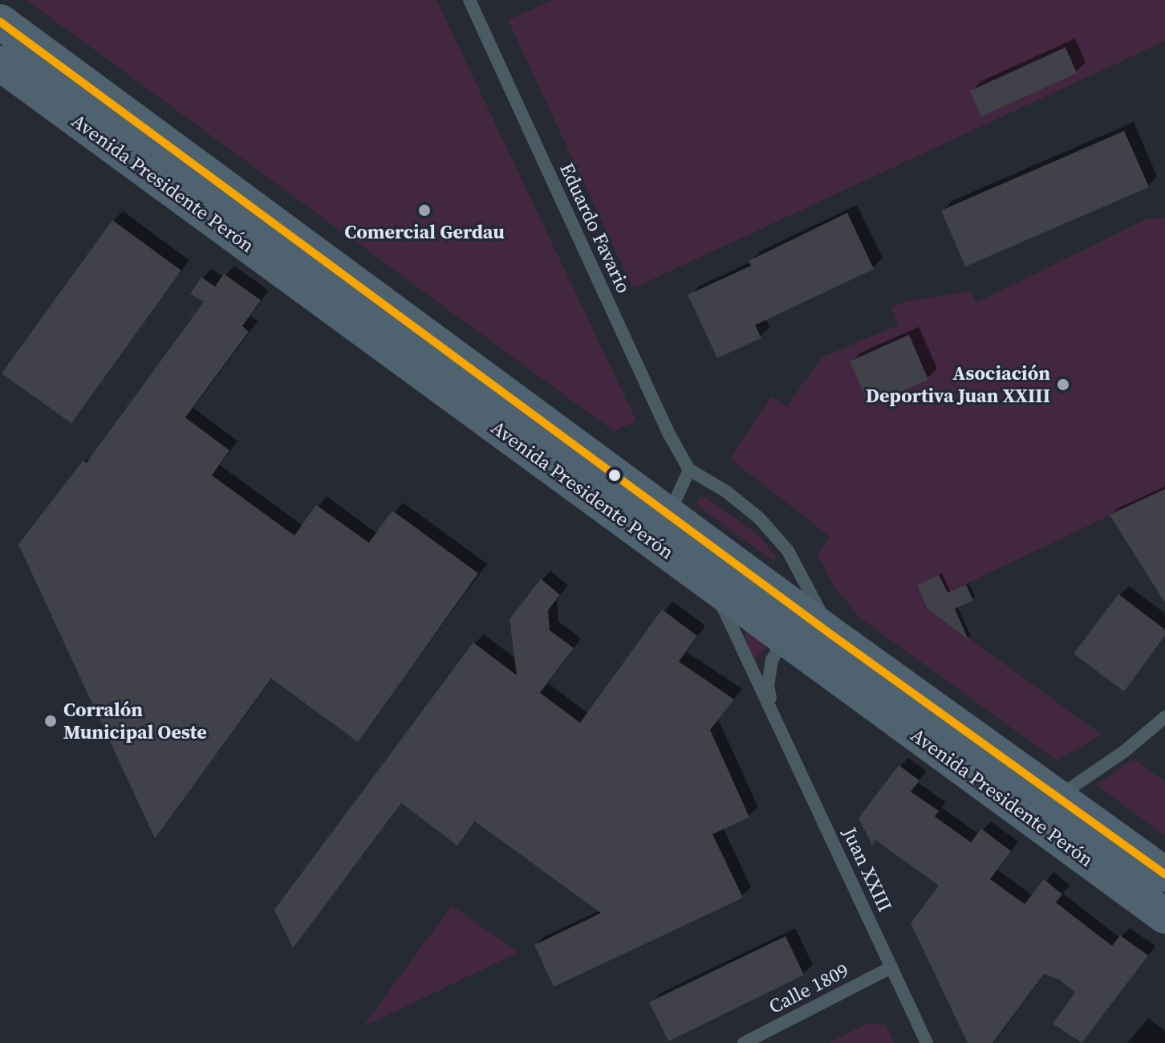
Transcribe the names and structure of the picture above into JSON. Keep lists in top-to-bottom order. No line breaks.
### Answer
{"streets":{"main road":["Avenida Presidente Perón"],"lane":["Eduardo Favario","Juan XXIII","Calle 1809"]},"crossings":[["Avenida Presidente Perón","Eduardo Favario"],["Avenida Presidente Perón","Juan XXIII"],["Juan XXIII","Calle 1809"]],"places":["Comercial Gerdau","Asociación Deportiva Juan XXIII","Corralón Municipal Oeste"]}
